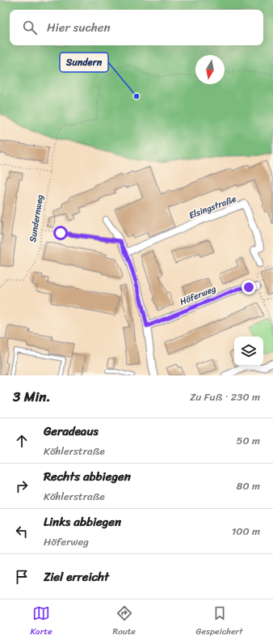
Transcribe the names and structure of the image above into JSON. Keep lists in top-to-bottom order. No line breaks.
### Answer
{"streets":{"street":["Elsingstraße","Höferweg"],"path":["Sundernweg"]},"places":["Sundern"],"north":"bottom","page":{"search":"Hier suchen","heading":["3 Min.","Zu Fuß · 230 m"],"list":[["Geradeaus","Köhlerstraße","50 m"],["Rechts abbiegen","Köhlerstraße","80 m"],["Links abbiegen","Höferweg","100 m"],"Ziel erreicht"],"nav":["Karte","Route","Gespeichert"]}}
